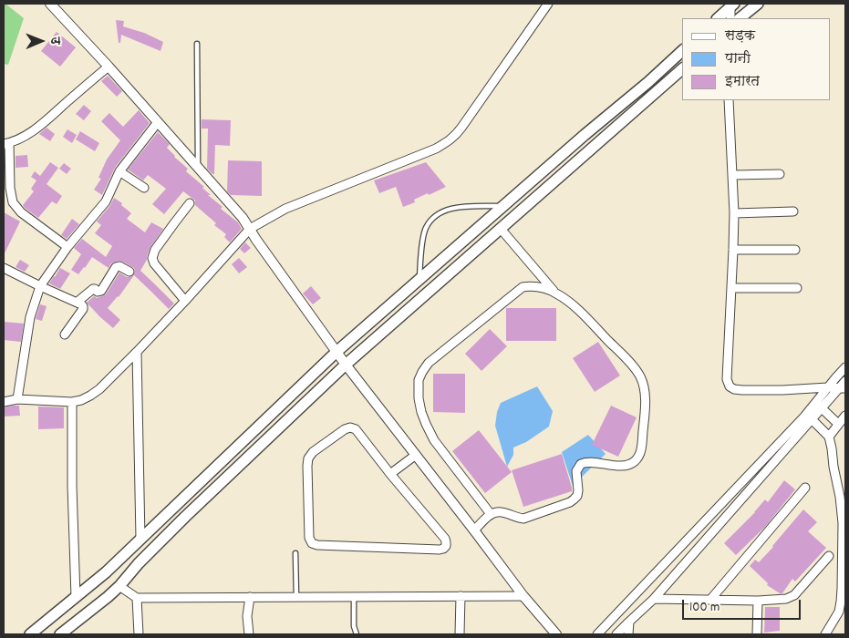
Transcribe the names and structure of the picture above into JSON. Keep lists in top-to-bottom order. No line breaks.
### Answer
{"legend":["सड़क","पानी","इमारत"],"scale_bar":"100 m","north":"right"}
